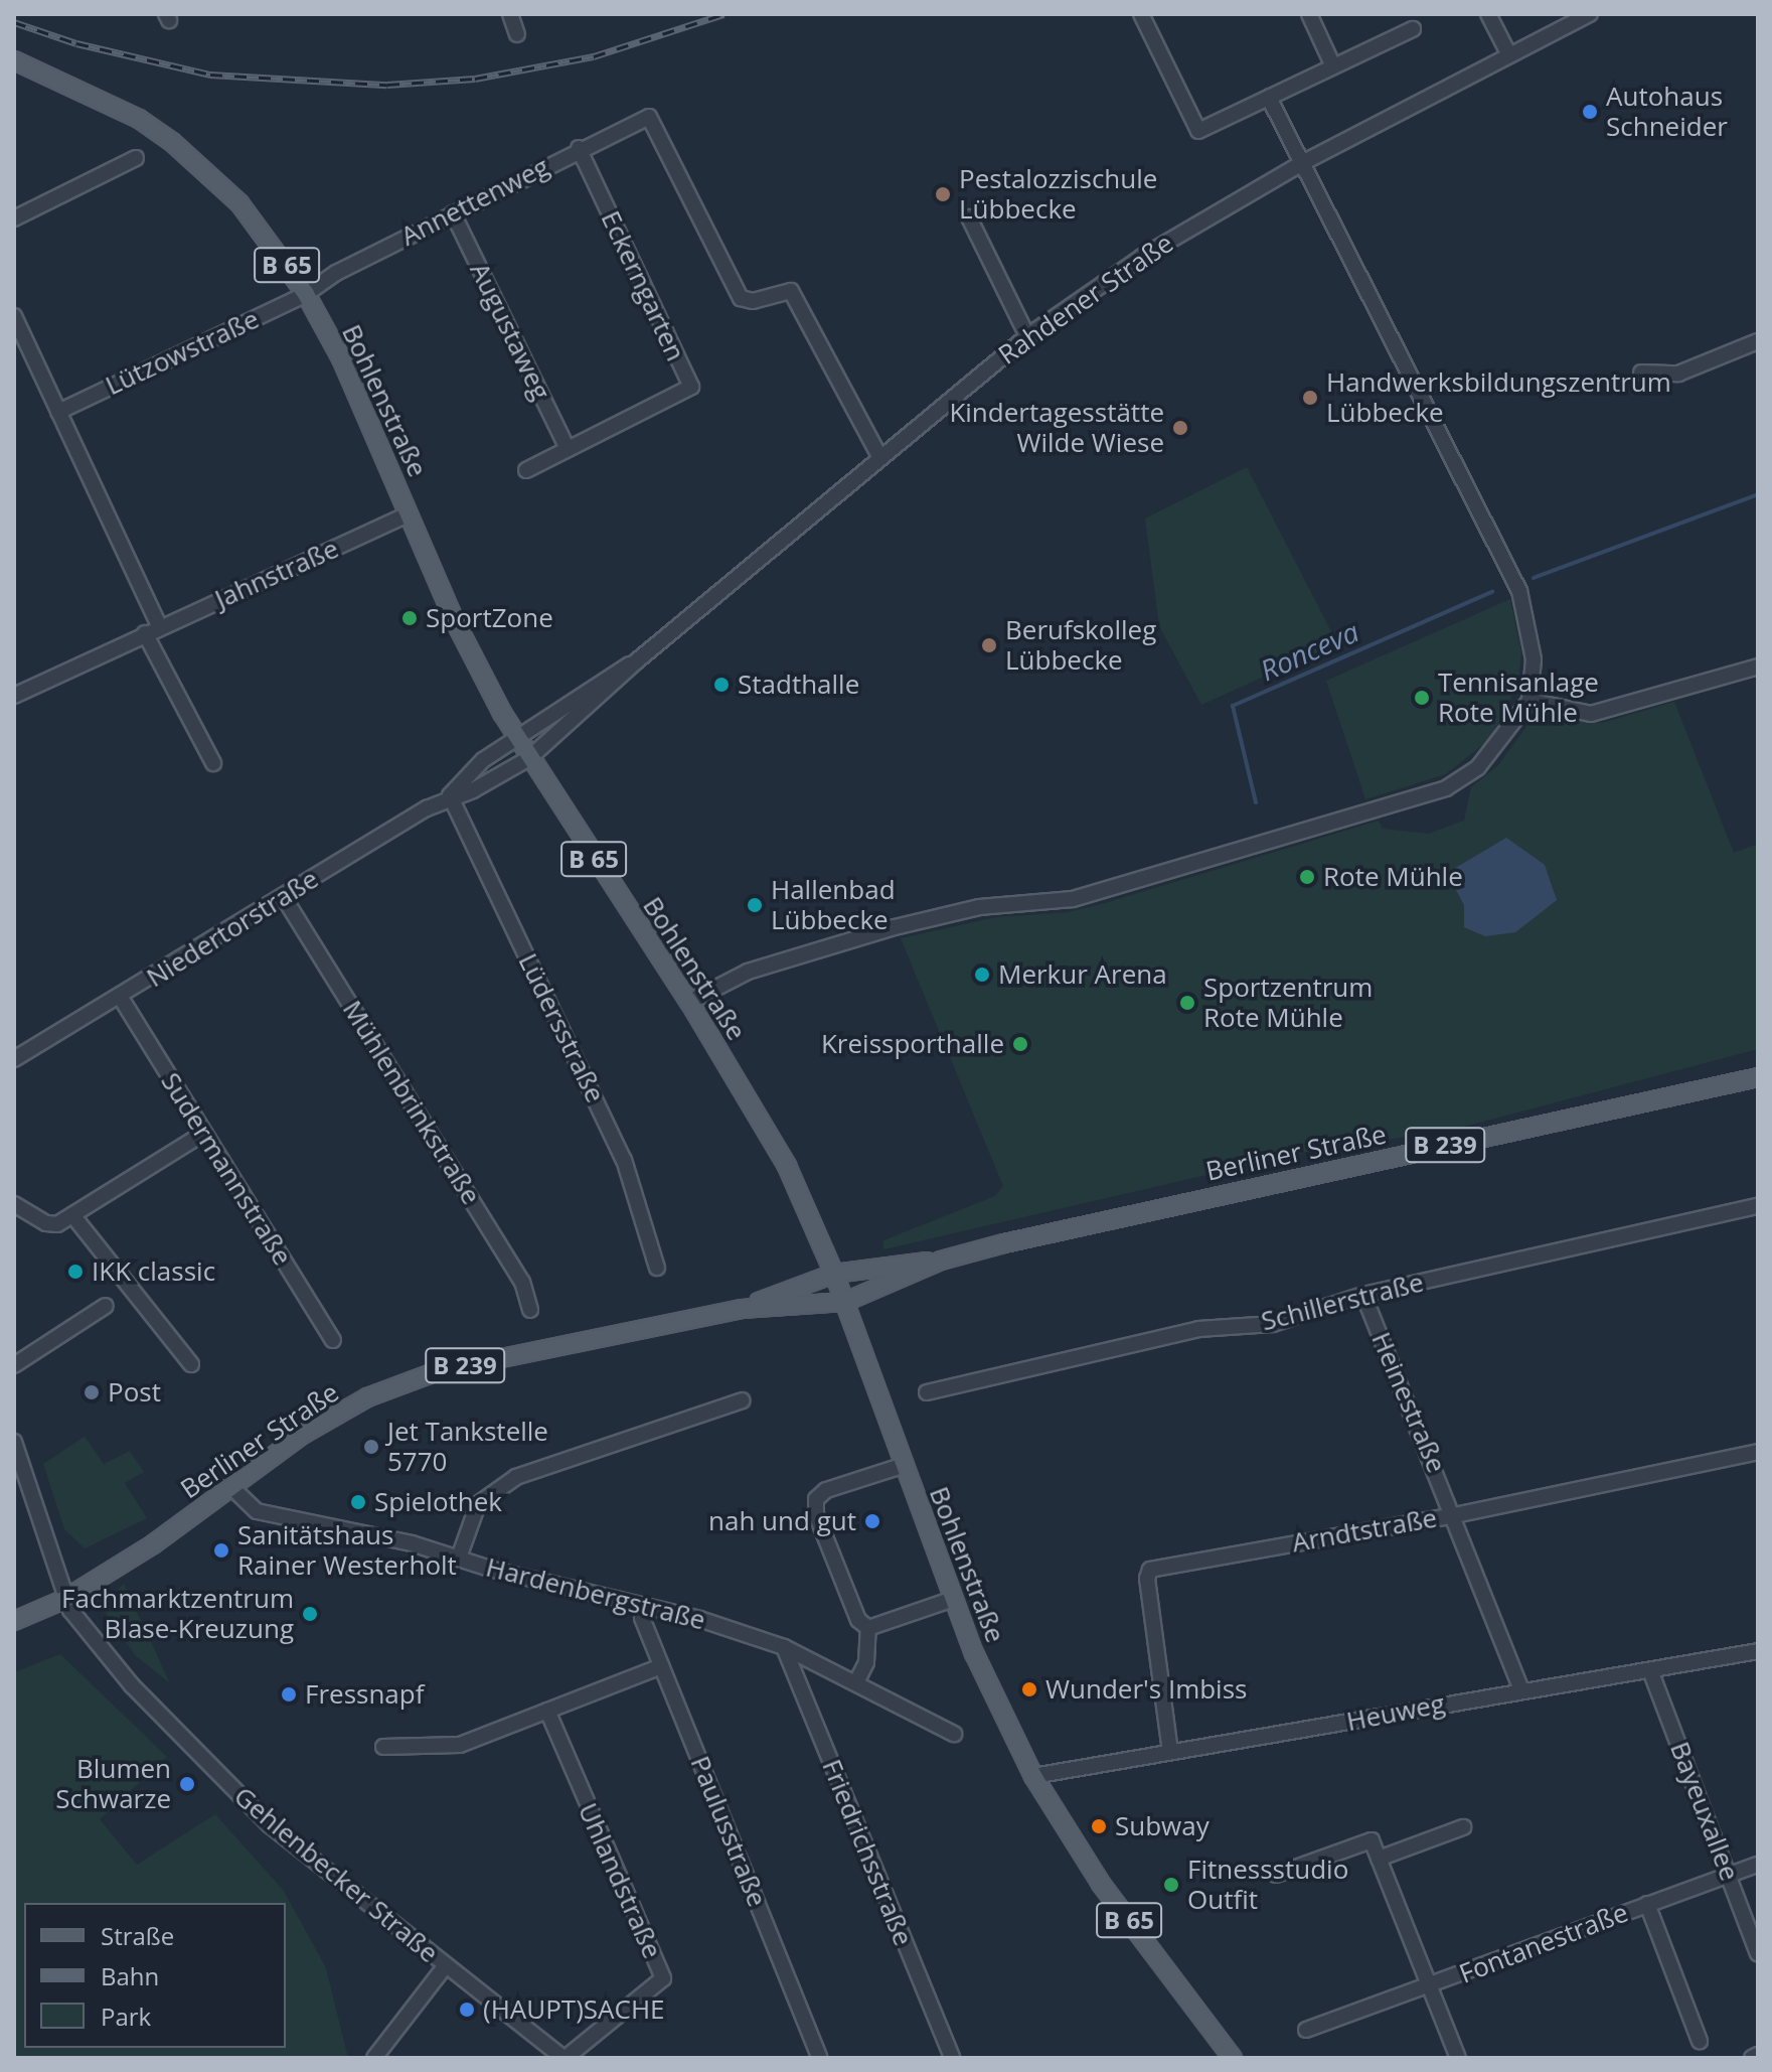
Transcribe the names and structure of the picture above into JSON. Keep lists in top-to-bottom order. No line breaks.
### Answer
{"streets":{"main road":["B 65","Bohlenstraße","B 239","Berliner Straße"],"street":["Annettenweg","Eckerngarten","Rahdener Straße","Augustaweg","Lützowstraße","Jahnstraße","Niedertorstraße","Lüdersstraße","Mühlenbrinkstraße","Sudermannstraße","Schillerstraße","Heinestraße","Arndtstraße","Hardenbergstraße","Heuweg","Bayeuxallee","Paulusstraße","Friedrichsstraße","Gehlenbecker Straße","Uhlandstraße","Fontanestraße"]},"crossings":[["Annettenweg","Eckerngarten"],["Annettenweg","Rahdener Straße"],["Annettenweg","Augustaweg"],["Annettenweg","Lützowstraße"],["Annettenweg","Bohlenstraße"],["B 65","Bohlenstraße"],["B 65","Heuweg"],["Eckerngarten","Augustaweg"],["Rahdener Straße","Bohlenstraße"],["Rahdener Straße","Niedertorstraße"],["Lützowstraße","Bohlenstraße"],["Bohlenstraße","Jahnstraße"],["Bohlenstraße","Niedertorstraße"],["Bohlenstraße","Berliner Straße"],["Bohlenstraße","Heuweg"],["Niedertorstraße","Lüdersstraße"],["Niedertorstraße","Mühlenbrinkstraße"],["Niedertorstraße","Sudermannstraße"],["Berliner Straße","Hardenbergstraße"],["Berliner Straße","Gehlenbecker Straße"],["Schillerstraße","Heinestraße"],["Heinestraße","Arndtstraße"],["Heinestraße","Heuweg"],["Arndtstraße","Heuweg"],["Hardenbergstraße","Paulusstraße"],["Hardenbergstraße","Friedrichsstraße"],["Heuweg","Bayeuxallee"],["Bayeuxallee","Fontanestraße"],["Gehlenbecker Straße","Uhlandstraße"]],"water":["Ronceva"],"places":["Autohaus Schneider","Pestalozzischule Lübbecke","Handwerksbildungszentrum Lübbecke","Kindertagesstätte Wilde Wiese","SportZone","Berufskolleg Lübbecke","Stadthalle","Tennisanlage Rote Mühle","Rote Mühle","Hallenbad Lübbecke","Merkur Arena","Sportzentrum Rote Mühle","Kreissporthalle","IKK classic","Post","Jet Tankstelle 5770","Spielothek","nah und gut","Sanitätshaus Rainer Westerholt","Fachmarktzentrum Blase-Kreuzung","Wunder's Imbiss","Fressnapf","Blumen Schwarze","Subway","Fitnessstudio Outfit","(HAUPT)SACHE"],"legend":["Straße","Bahn","Park"]}
